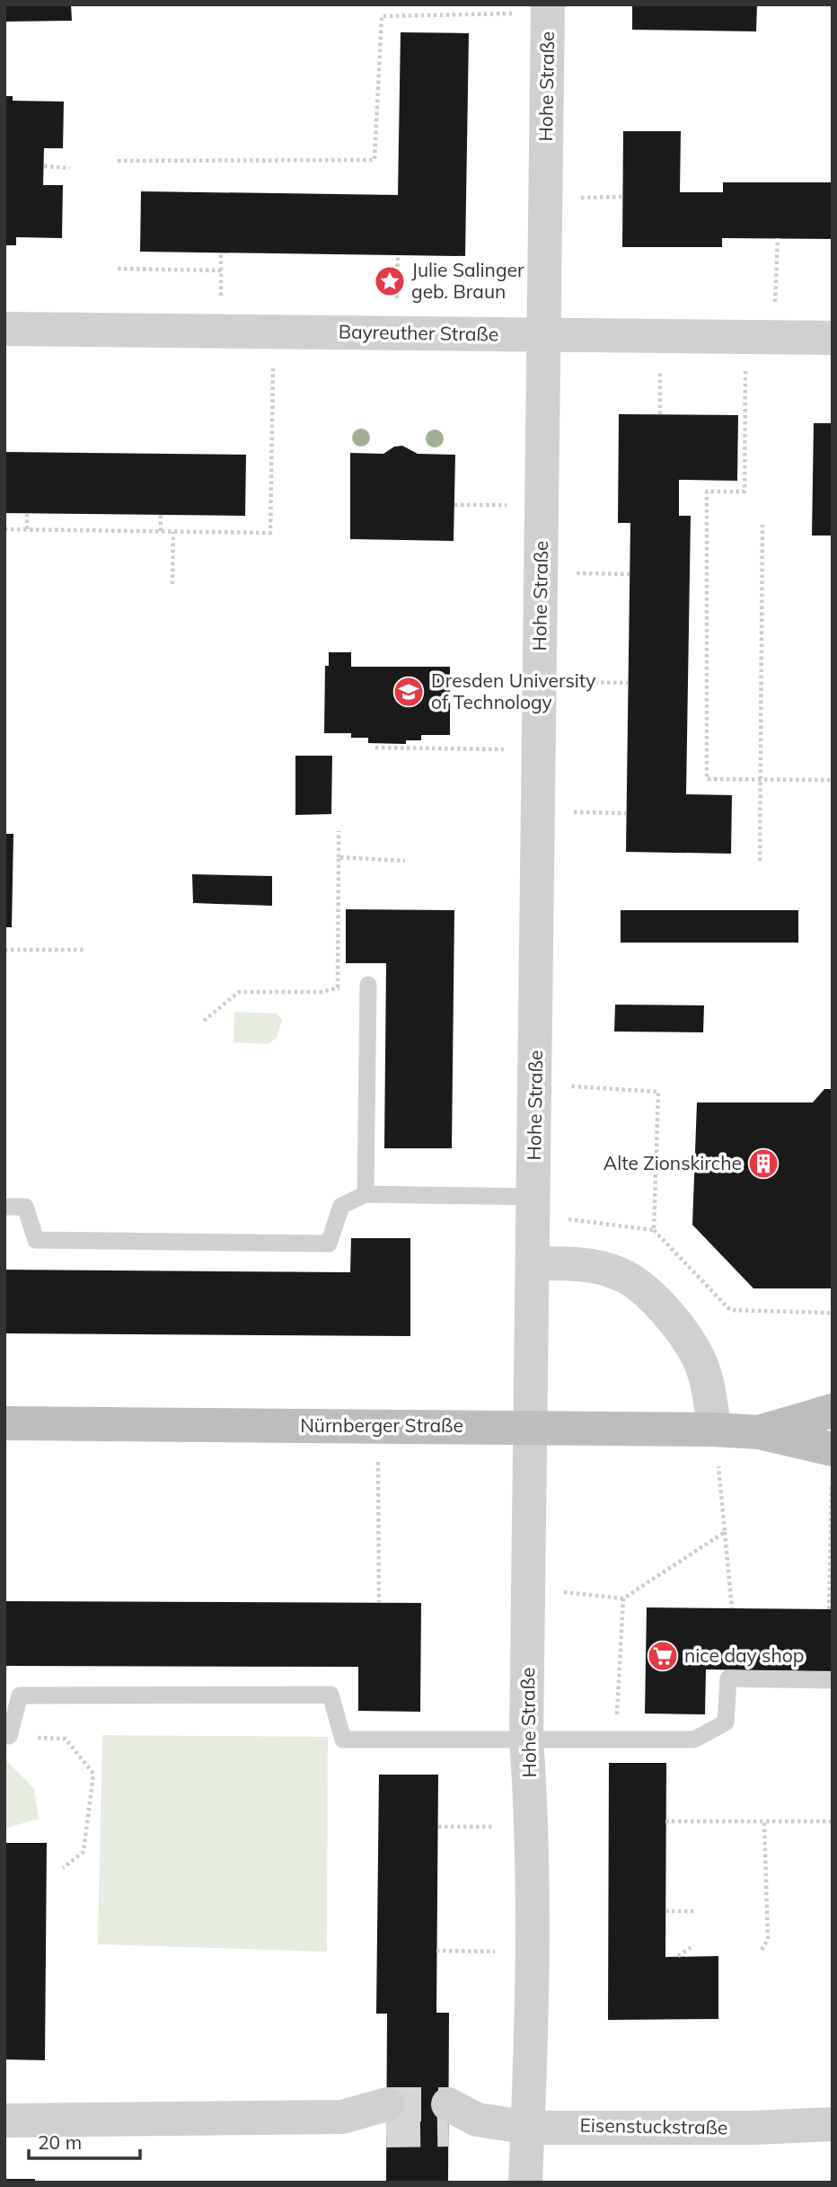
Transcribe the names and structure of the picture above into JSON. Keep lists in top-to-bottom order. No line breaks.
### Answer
{"streets":{"main road":["Nürnberger Straße"],"street":["Hohe Straße","Bayreuther Straße","Eisenstuckstraße"]},"crossings":[["Hohe Straße","Bayreuther Straße"],["Hohe Straße","Nürnberger Straße"],["Hohe Straße","Eisenstuckstraße"]],"places":{"place":["Julie Salinger geb. Braun"],"school or university":["Dresden University of Technology"],"building":["Alte Zionskirche"],"supermarket":["nice day shop"]},"scale_bar":"20 m"}
